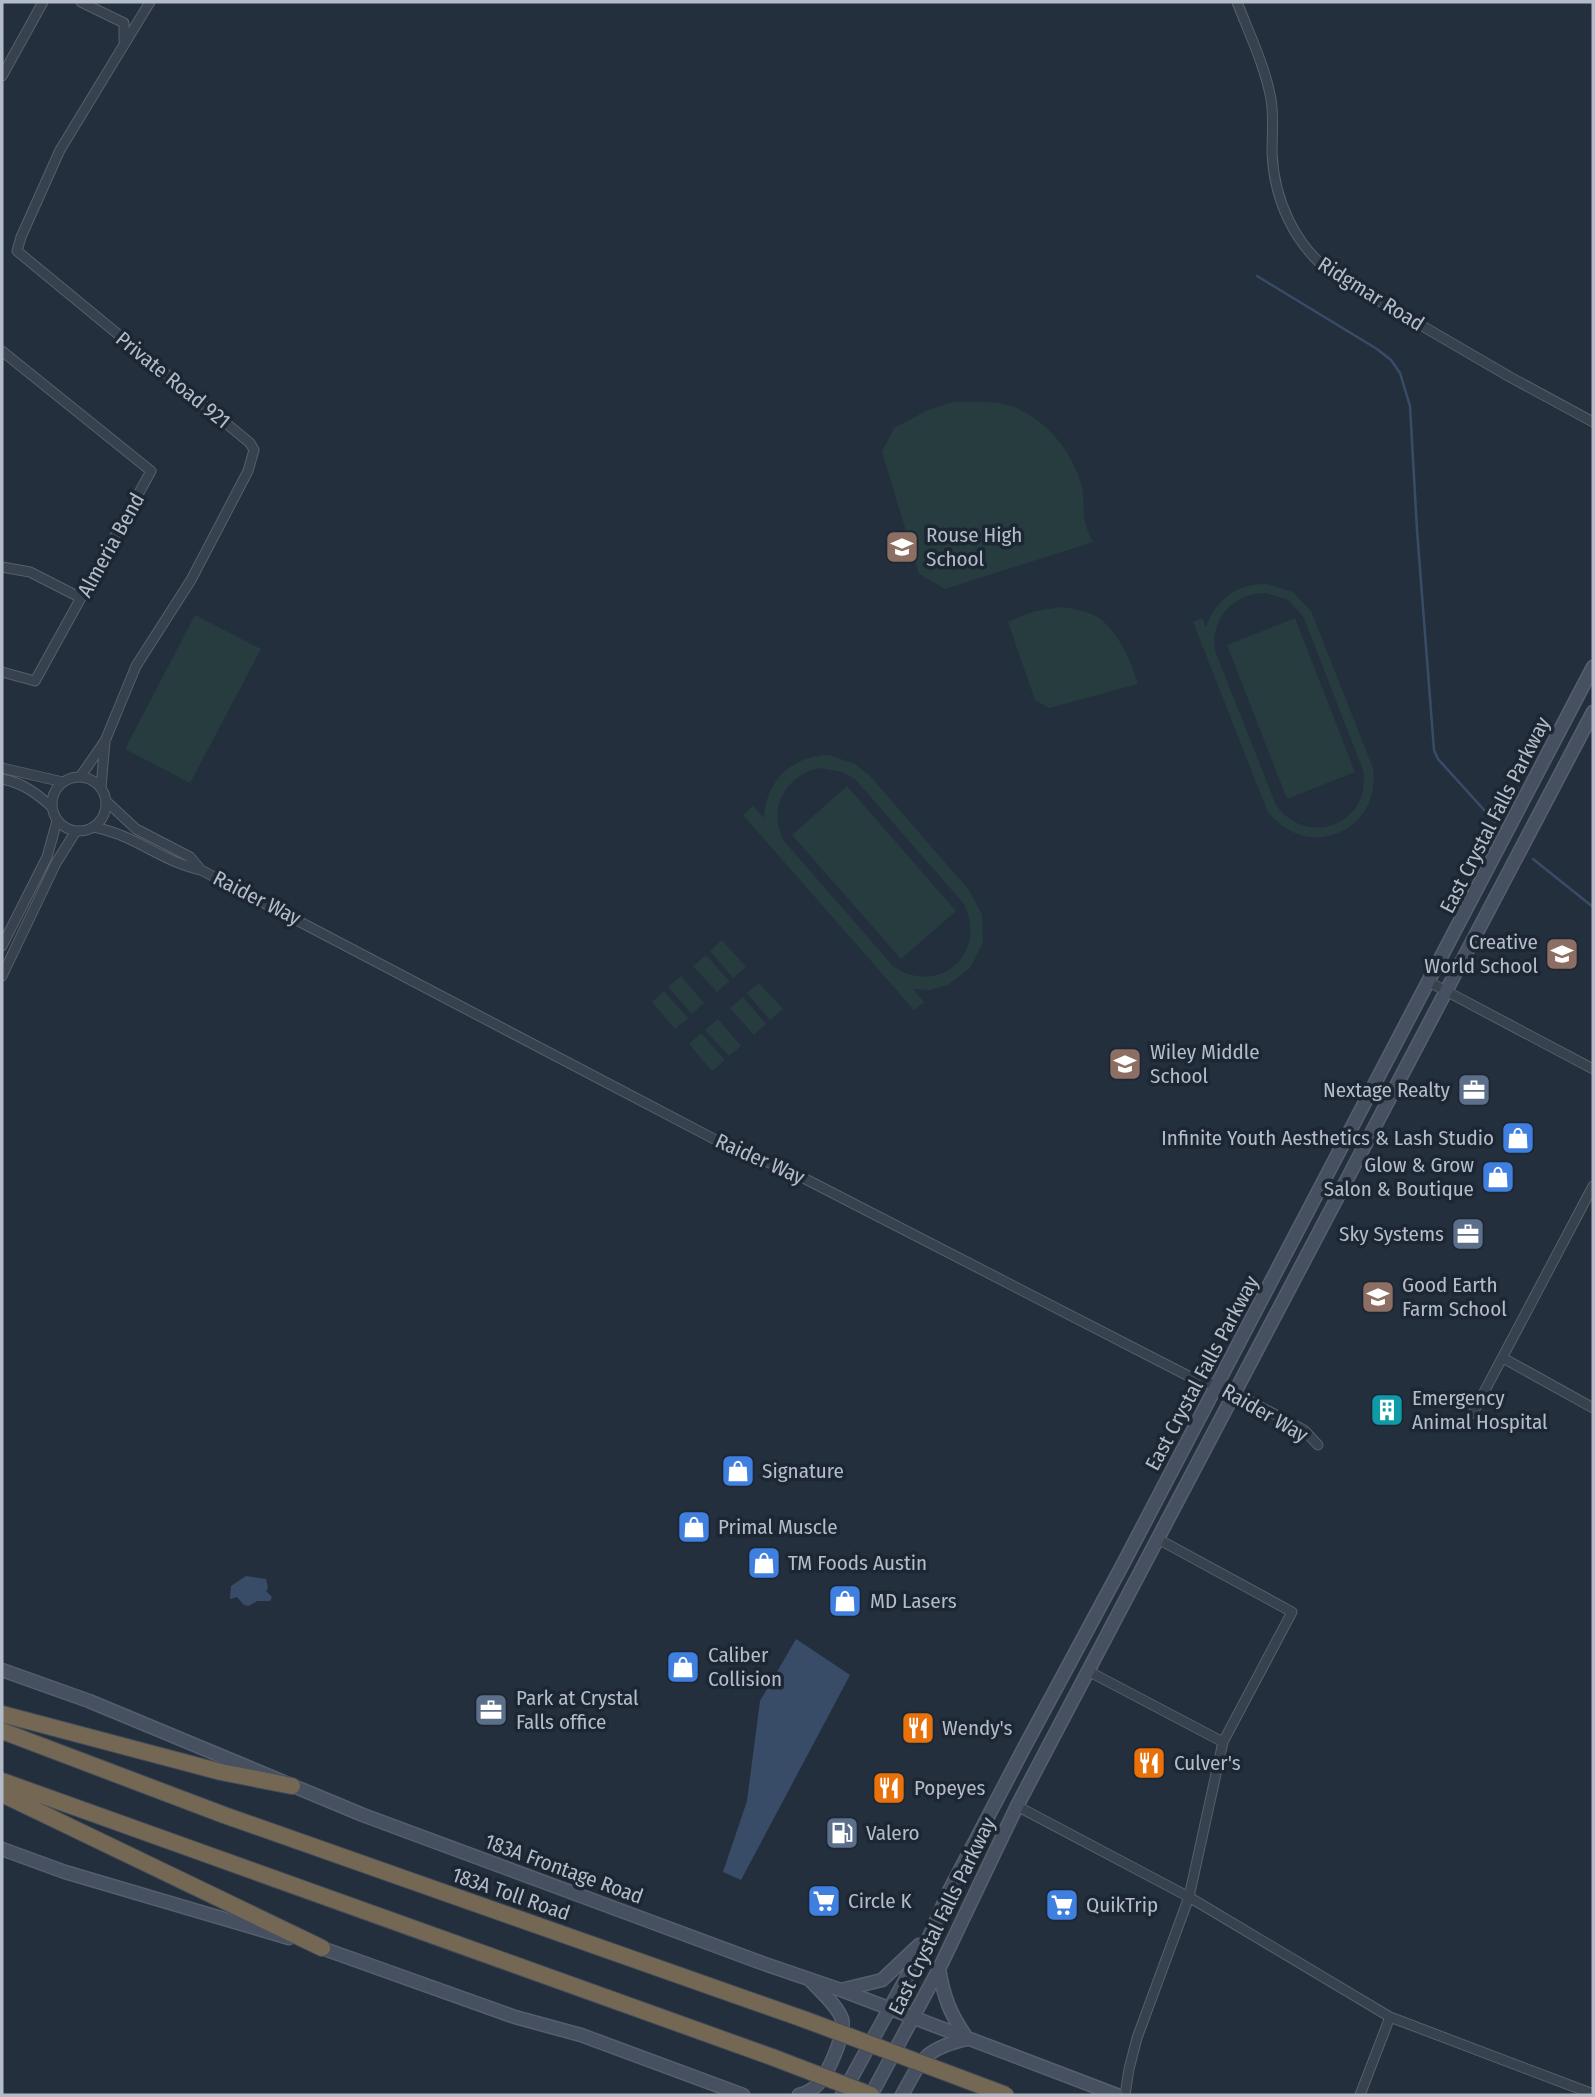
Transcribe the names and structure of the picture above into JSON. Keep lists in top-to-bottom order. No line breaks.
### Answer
{"streets":{"highway":["183A Toll Road"],"main road":["East Crystal Falls Parkway","183A Frontage Road"],"street":["Ridgmar Road","Private Road 921","Almeria Bend","Raider Way"]},"crossings":[["Private Road 921","Raider Way"],["East Crystal Falls Parkway","Raider Way"],["East Crystal Falls Parkway","183A Frontage Road"]],"places":{"school or university":["Rouse High School","Creative World School","Wiley Middle School","Good Earth Farm School"],"office":["Nextage Realty","Sky Systems","Park at Crystal Falls office"],"shop":["Infinite Youth Aesthetics & Lash Studio","Glow & Grow Salon & Boutique","Signature","Primal Muscle","TM Foods Austin","MD Lasers","Caliber Collision"],"building":["Emergency Animal Hospital"],"restaurant":["Wendy's","Culver's","Popeyes"],"fuel station":["Valero"],"supermarket":["Circle K","QuikTrip"]}}
